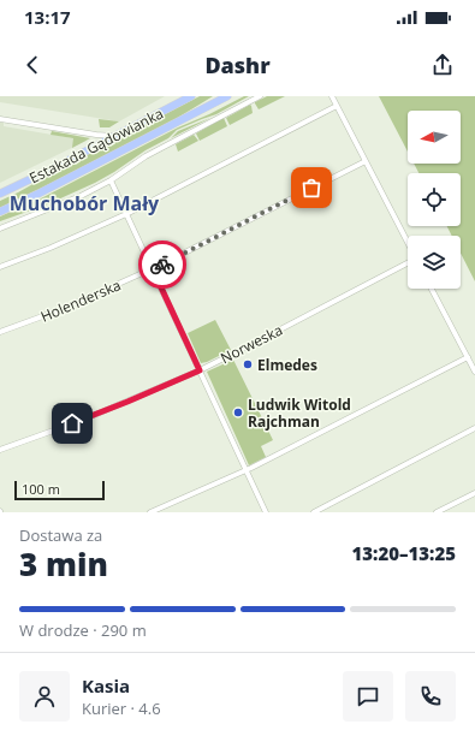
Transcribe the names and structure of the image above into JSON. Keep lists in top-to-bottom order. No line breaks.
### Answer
{"streets":{"main road":["Estakada Gądowianka"],"street":["Holenderska","Norweska"]},"districts":["Muchobór Mały"],"places":["Elmedes","Ludwik Witold Rajchman"],"scale_bar":"100 m","north":"left","page":{"status":"13:17","header":"Dashr","scale":"100 m","heading":["3 min","Dostawa za","13:20–13:25"],"panel":["Kasia","Kurier · 4.6"],"bar":"W drodze · 290 m"}}
